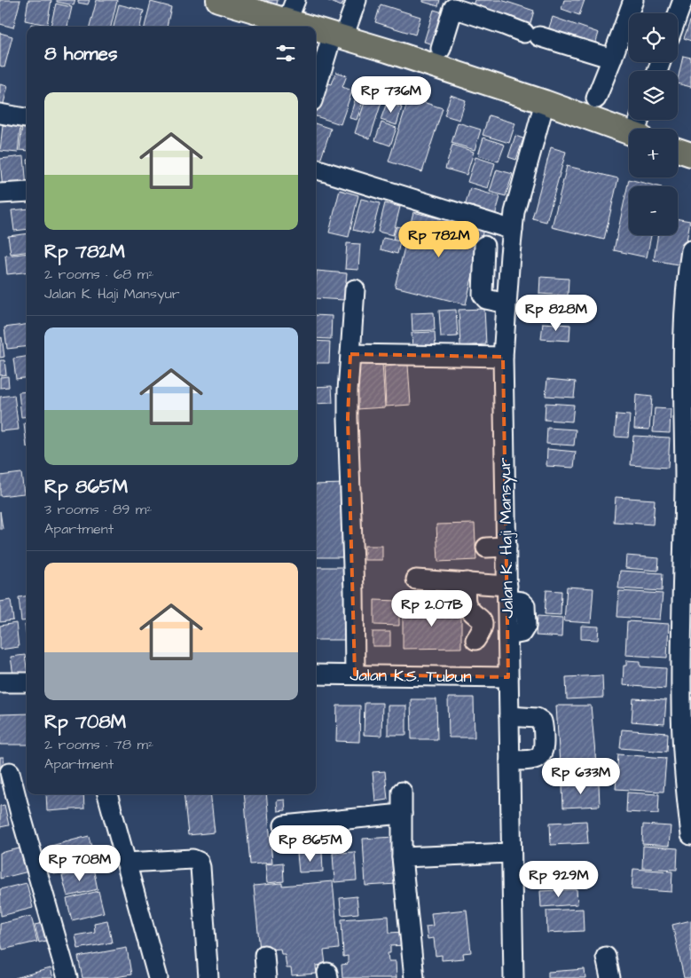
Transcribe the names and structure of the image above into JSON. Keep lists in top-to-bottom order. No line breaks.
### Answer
{"streets":{"street":["Jalan K. Haji Mansyur","Jalan K.S. Tubun"]},"crossings":[["Jalan K. Haji Mansyur","Jalan K.S. Tubun"]],"page":{"map_buttons":["+","−"],"heading":"8 homes","price":["Rp 736M","Rp 782M","Rp 828M","Rp 2.07B","Rp 633M","Rp 865M","Rp 708M","Rp 929M"],"list":[{"name":"Rp 782M","note":"2 rooms · 68 m² · Jalan K. Haji Mansyur"},{"name":"Rp 865M","note":"3 rooms · 89 m² · Apartment"},{"name":"Rp 708M","note":"2 rooms · 78 m² · Apartment"}]}}
